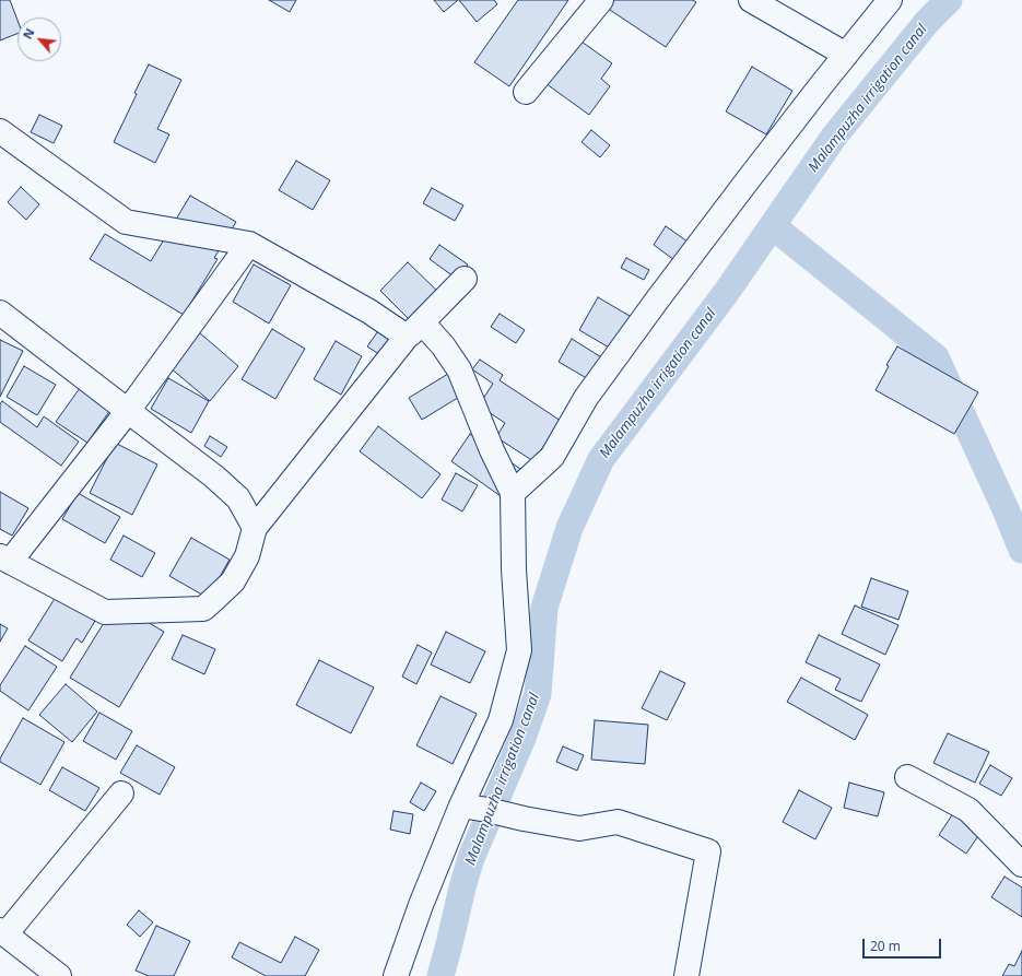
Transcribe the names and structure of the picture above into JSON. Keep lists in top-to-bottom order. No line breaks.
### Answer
{"water":["Malampuzha irrigation canal"],"scale_bar":"20 m","north":"top left"}
